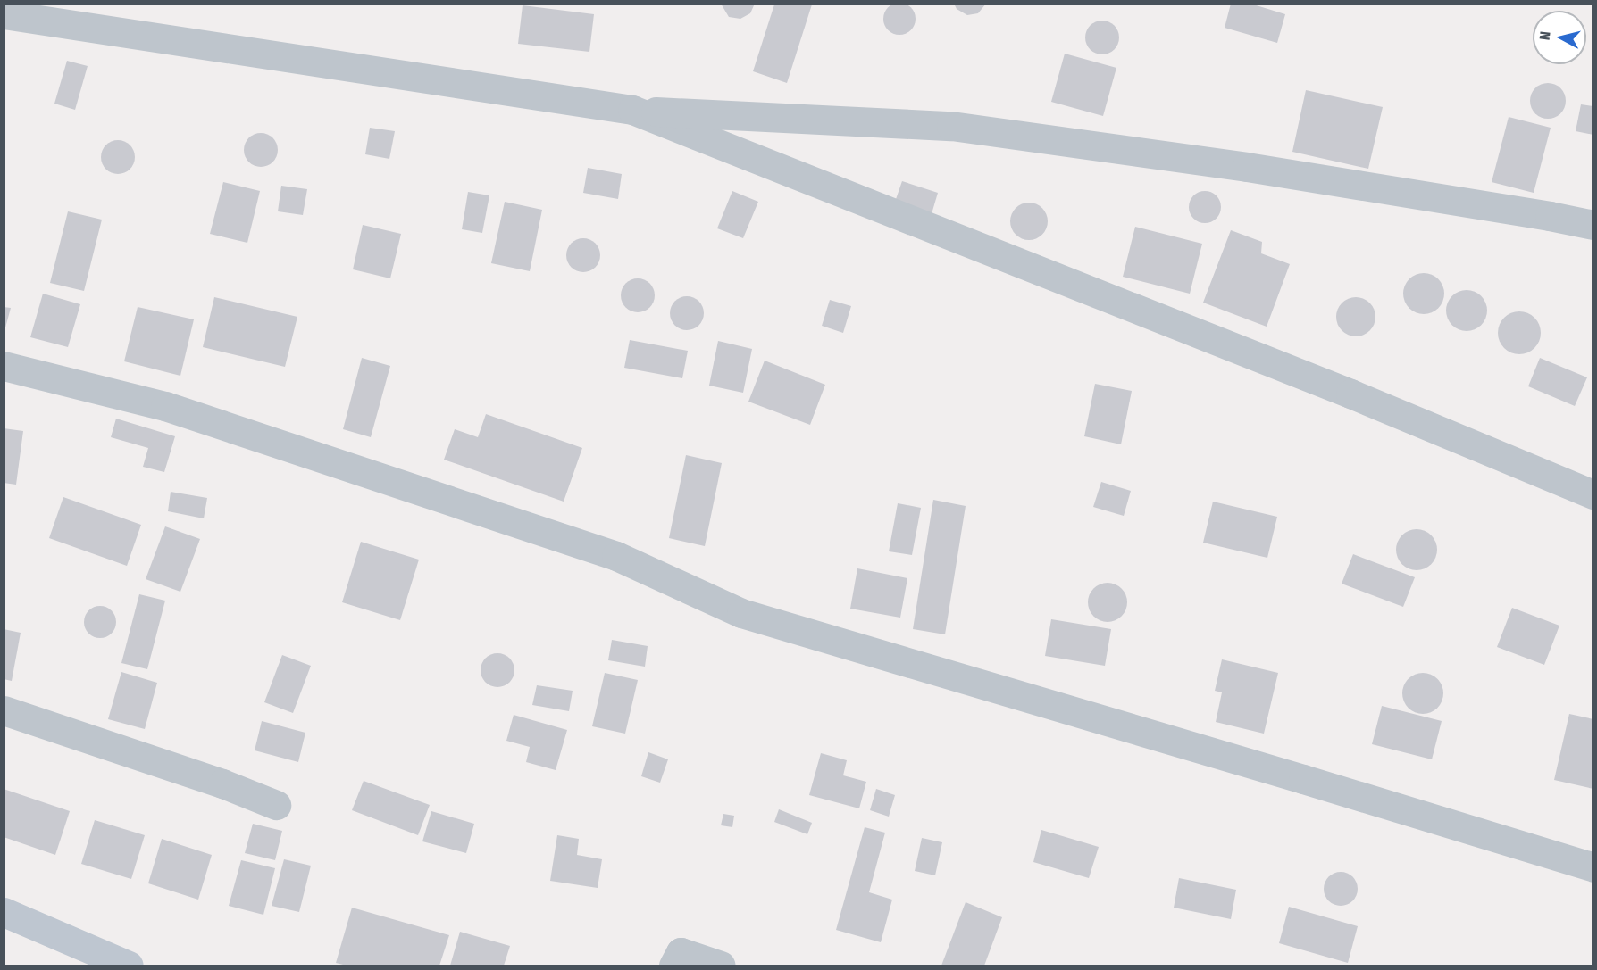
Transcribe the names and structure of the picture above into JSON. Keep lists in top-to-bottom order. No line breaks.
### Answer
{"north":"left"}
